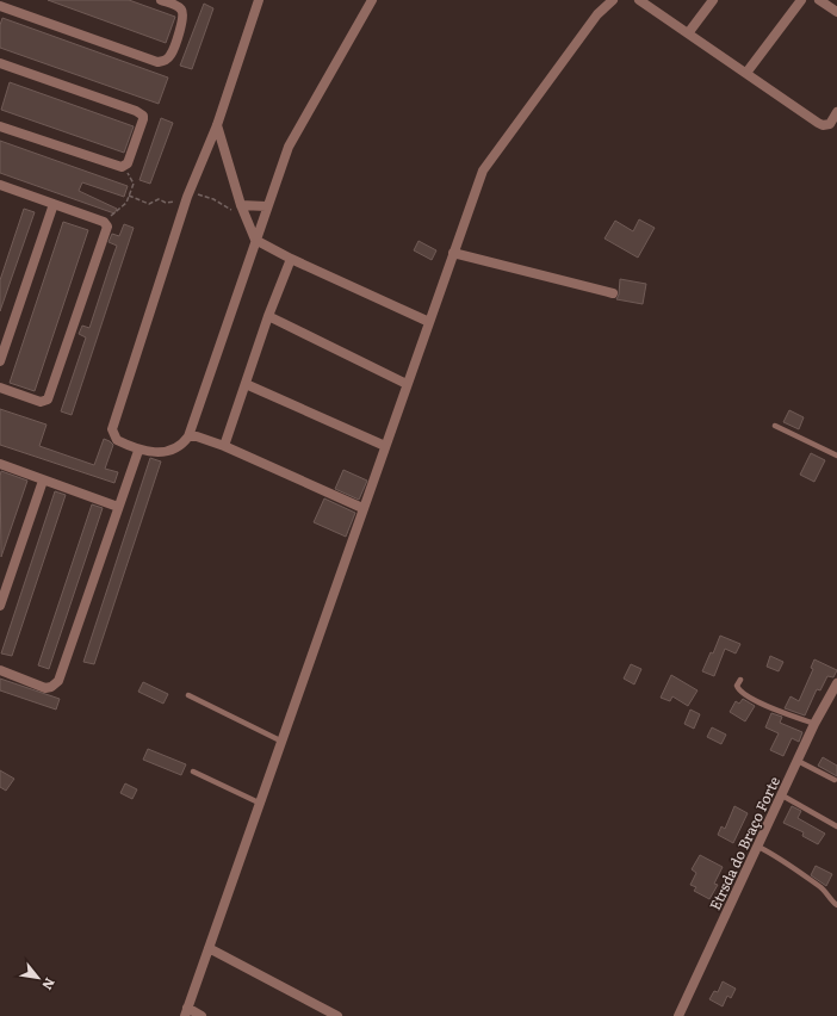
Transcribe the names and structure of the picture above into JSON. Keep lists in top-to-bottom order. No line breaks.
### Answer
{"streets":{"street":["Etrsda do Braço Forte"]},"north":"bottom right"}
